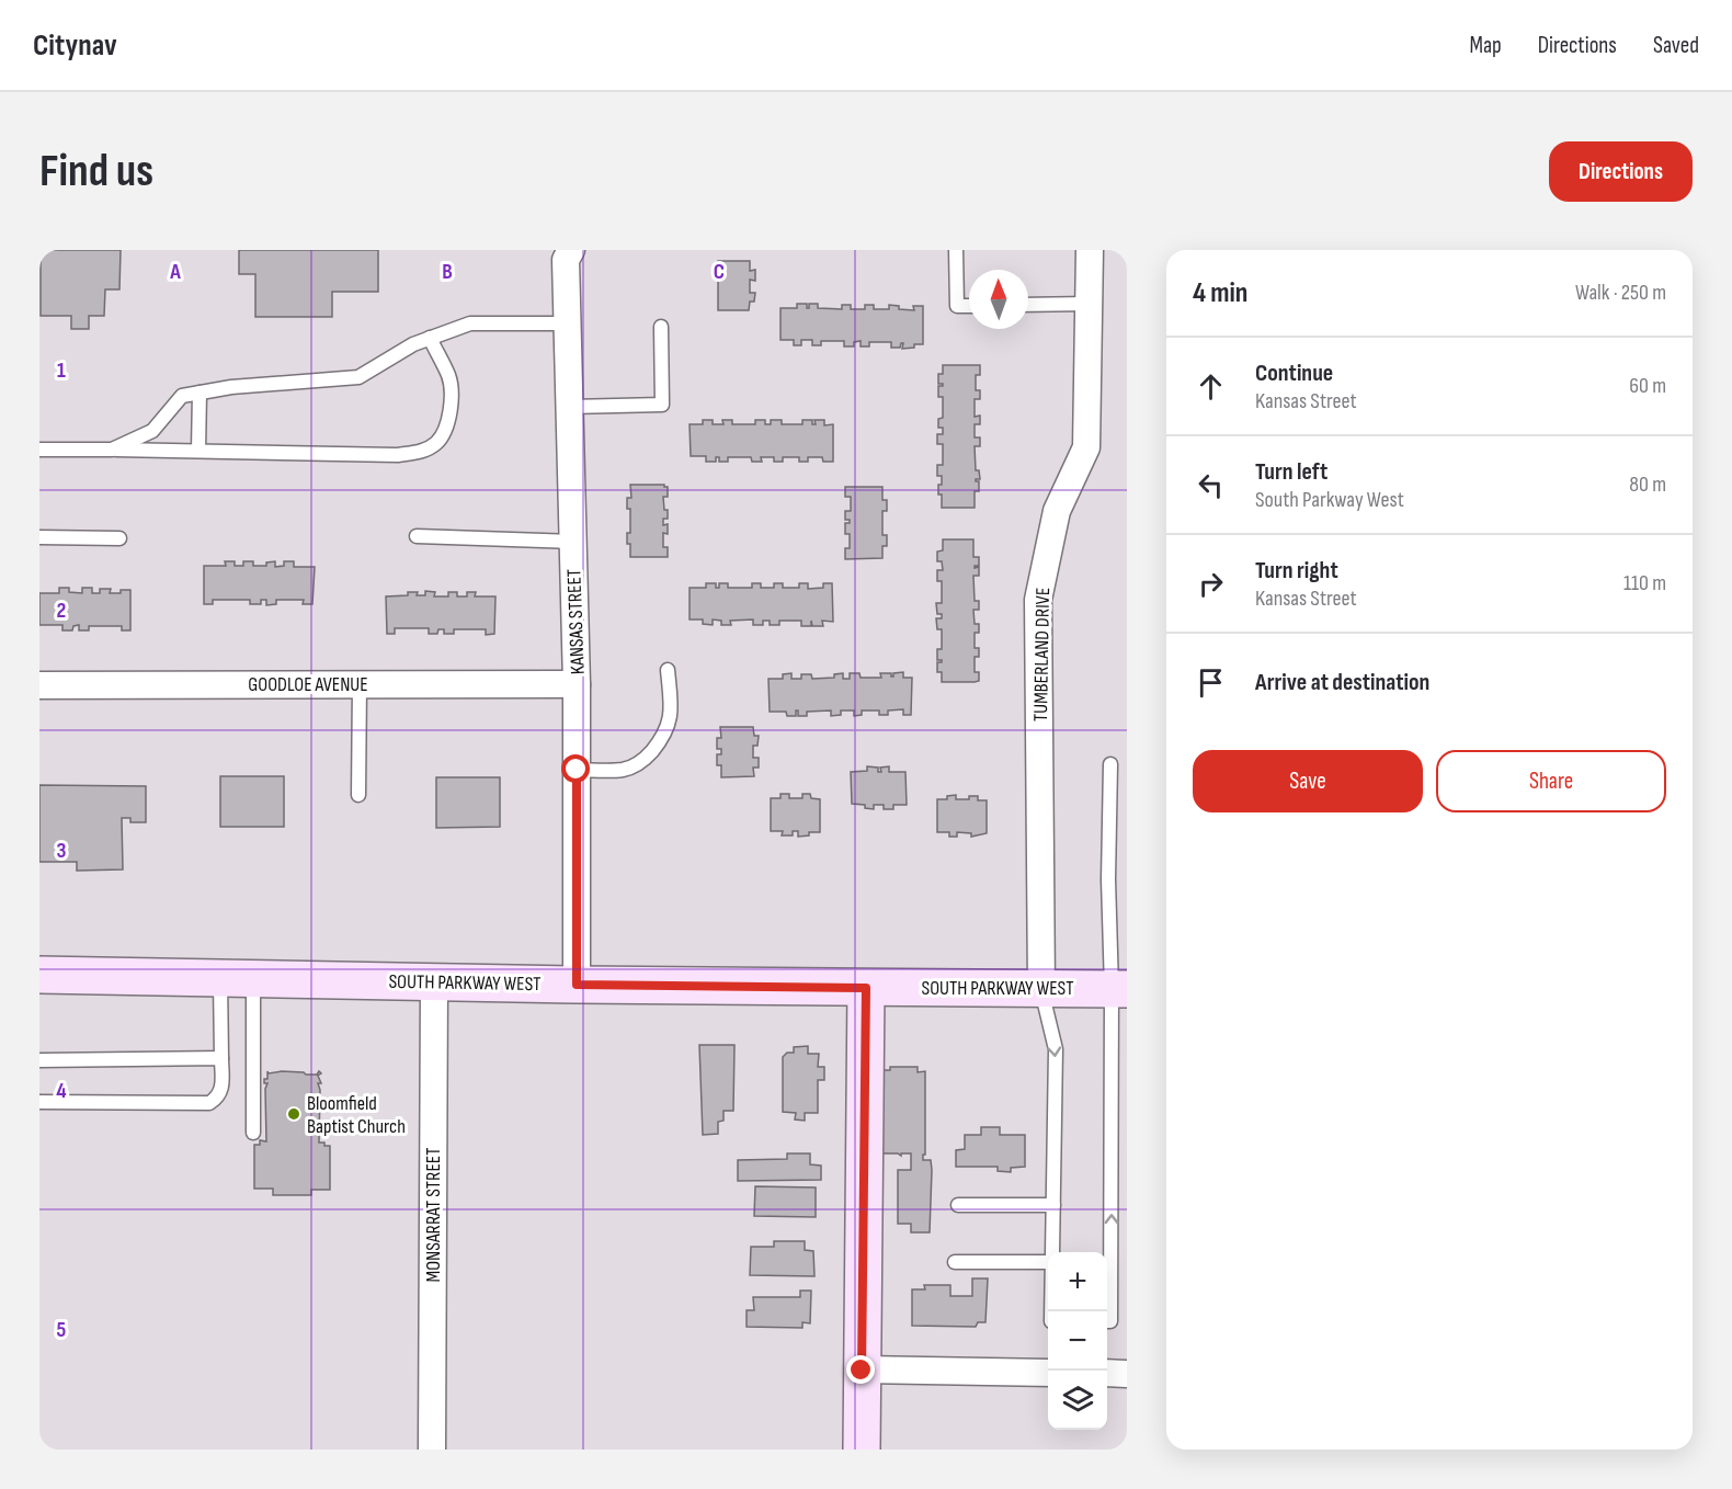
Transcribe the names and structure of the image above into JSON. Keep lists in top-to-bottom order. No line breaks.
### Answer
{"streets":{"main road":["SOUTH PARKWAY WEST"],"street":["KANSAS STREET","TUMBERLAND DRIVE","GOODLOE AVENUE","MONSARRAT STREET"]},"crossings":[["KANSAS STREET","GOODLOE AVENUE"],["KANSAS STREET","SOUTH PARKWAY WEST"],["TUMBERLAND DRIVE","SOUTH PARKWAY WEST"],["SOUTH PARKWAY WEST","MONSARRAT STREET"]],"places":["Bloomfield Baptist Church"],"north":"top","page":{"header":"Citynav","nav":["Map","Directions","Saved"],"buttons":["Directions",["Save","Share"]],"title":"Find us","heading":["4 min","Walk · 250 m"],"list":[["Continue","Kansas Street","60 m"],["Turn left","South Parkway West","80 m"],["Turn right","Kansas Street","110 m"],"Arrive at destination"],"map_buttons":["+","−"]},"grid":{"columns":["A","B","C"],"rows":["1","2","3","4","5"]}}
